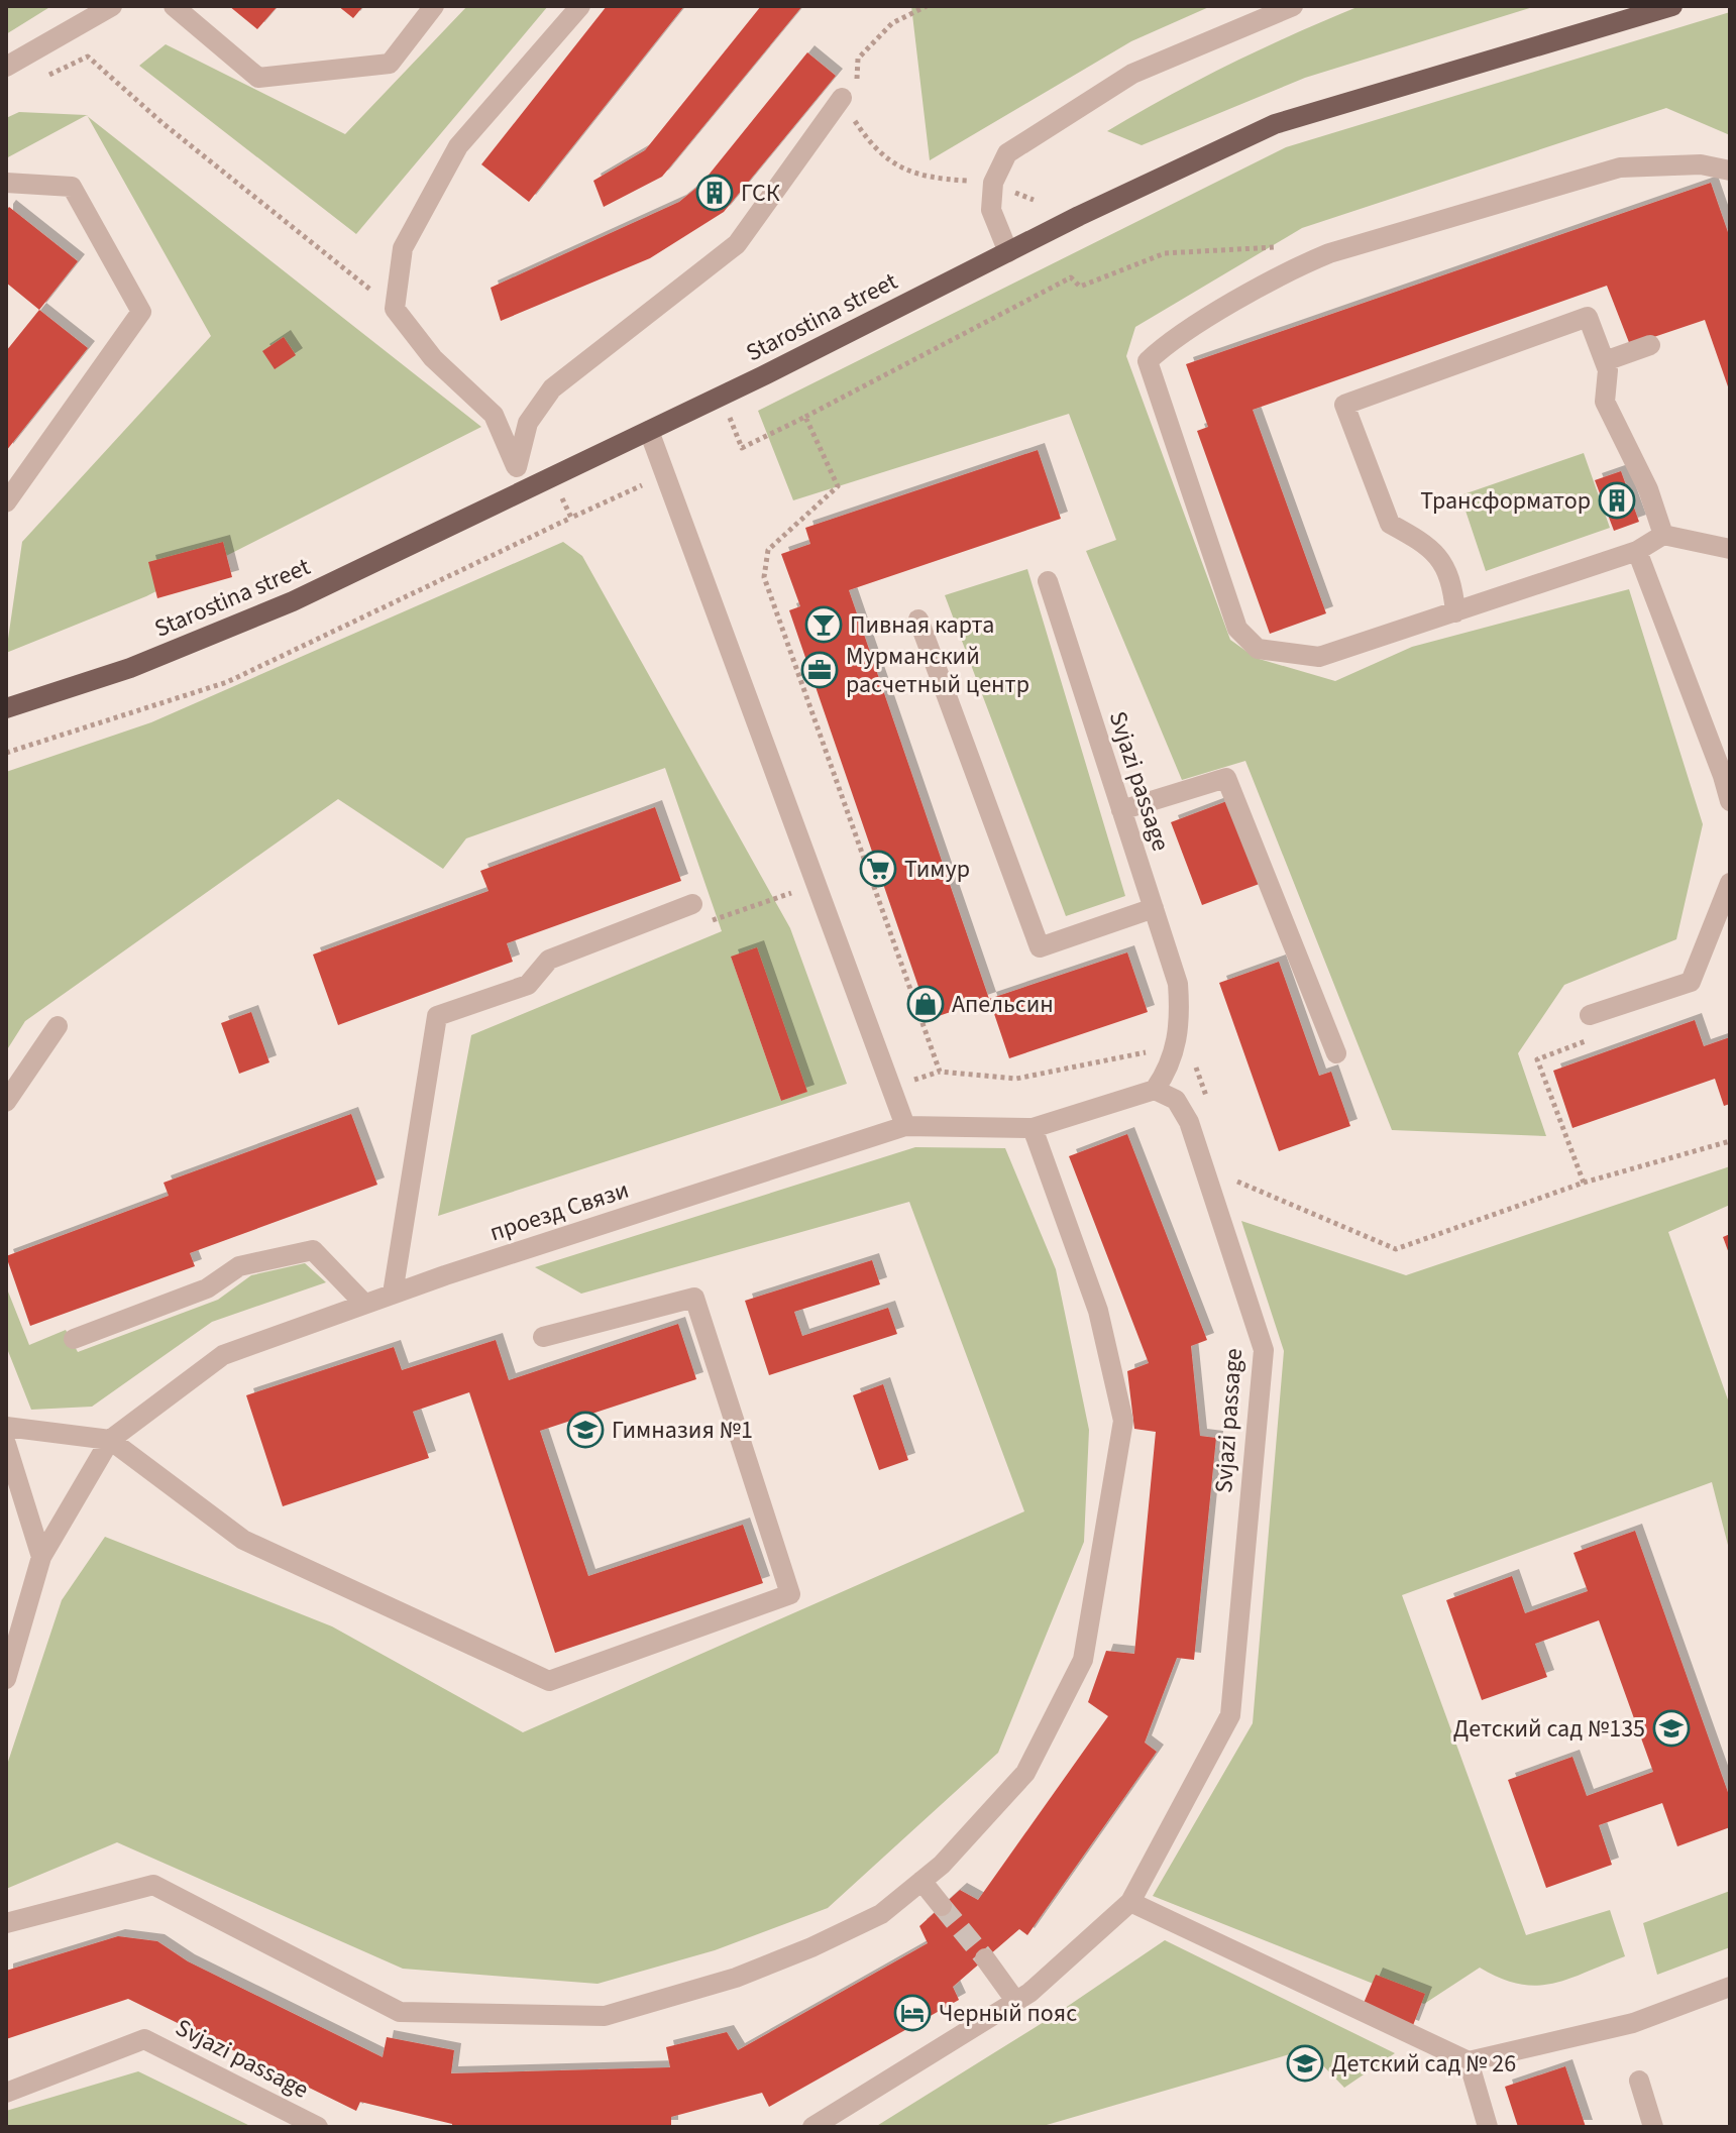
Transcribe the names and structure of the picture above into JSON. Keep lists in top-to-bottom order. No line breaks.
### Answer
{"streets":{"main road":["Starostina street"],"street":["Svjazi passage","проезд Связи"]},"crossings":[["Svjazi passage","проезд Связи"]],"places":{"building":["ГСК","Трансформатор"],"bar":["Пивная карта"],"office":["Мурманский расчетный центр"],"supermarket":["Тимур"],"shop":["Апельсин"],"school or university":["Гимназия №1","Детский сад №135","Детский сад № 26"],"hotel":["Черный пояс"]}}
